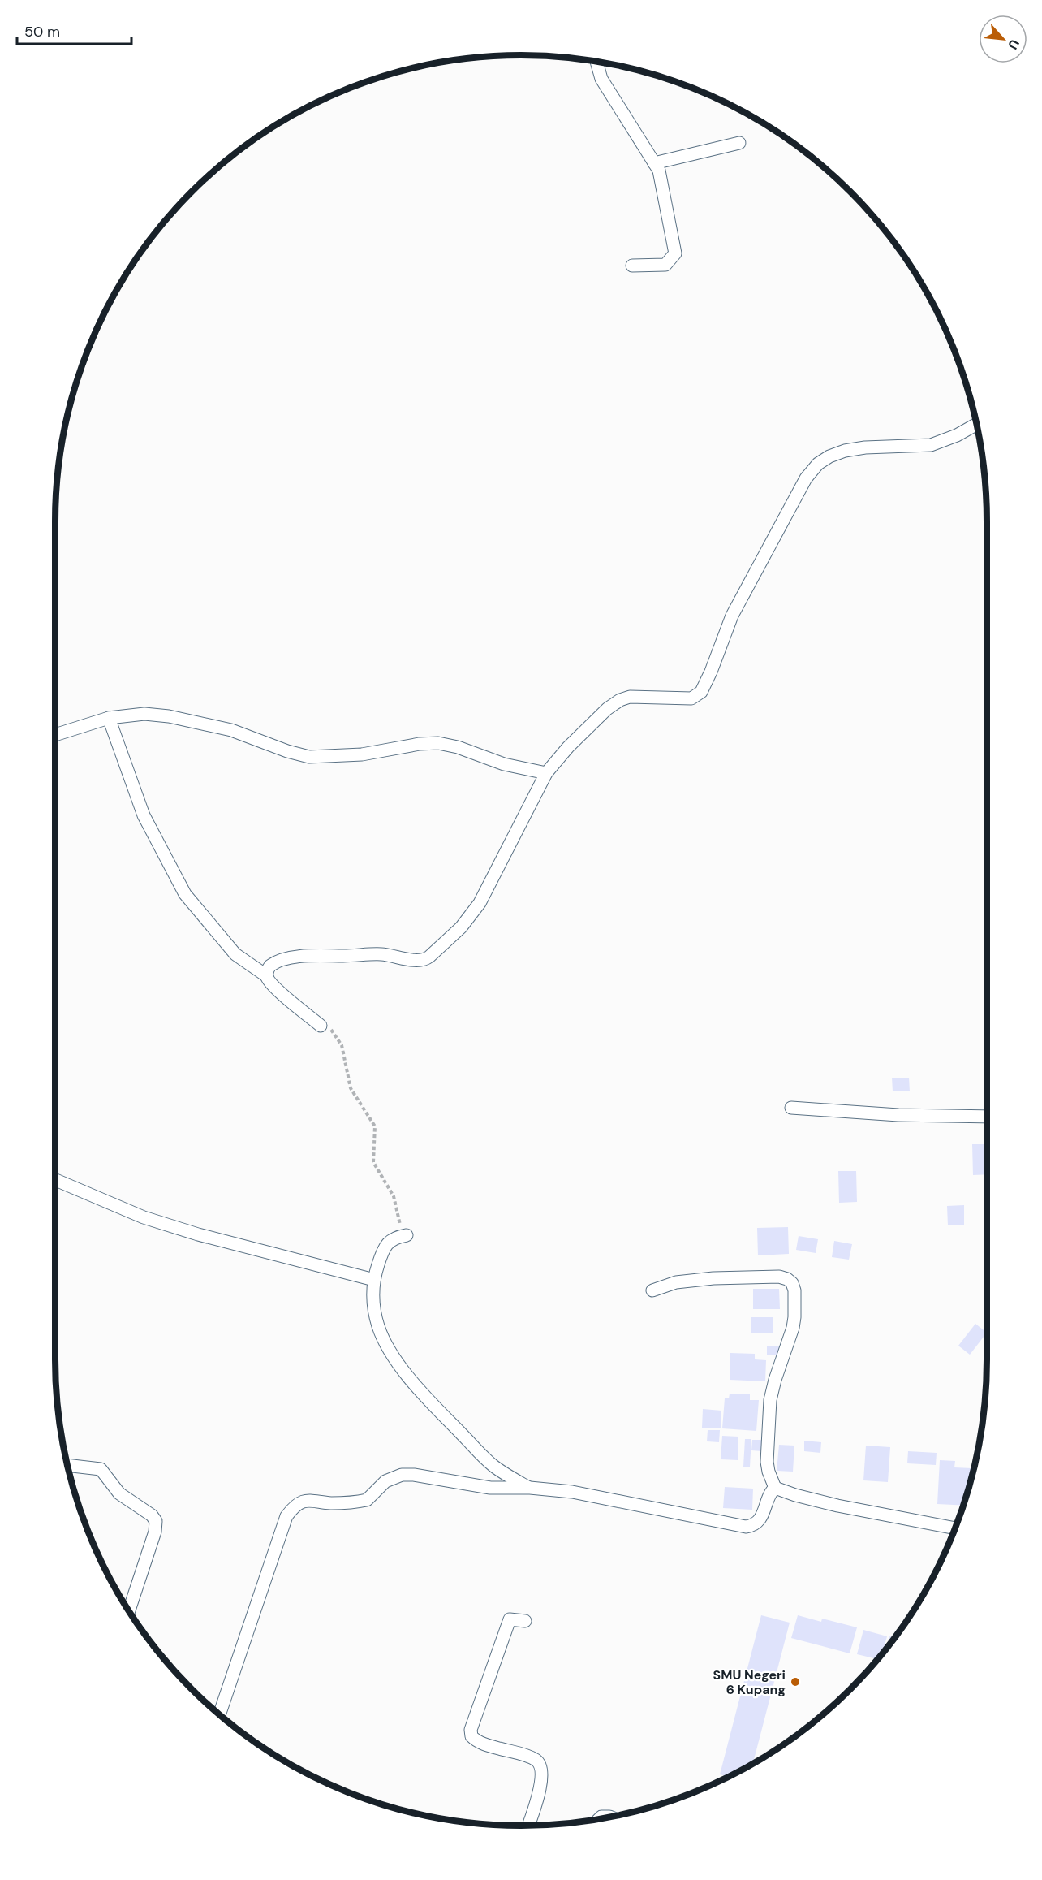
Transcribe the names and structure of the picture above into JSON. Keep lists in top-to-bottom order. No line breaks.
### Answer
{"places":["SMU Negeri 6 Kupang"],"scale_bar":"50 m","north":"bottom right"}
